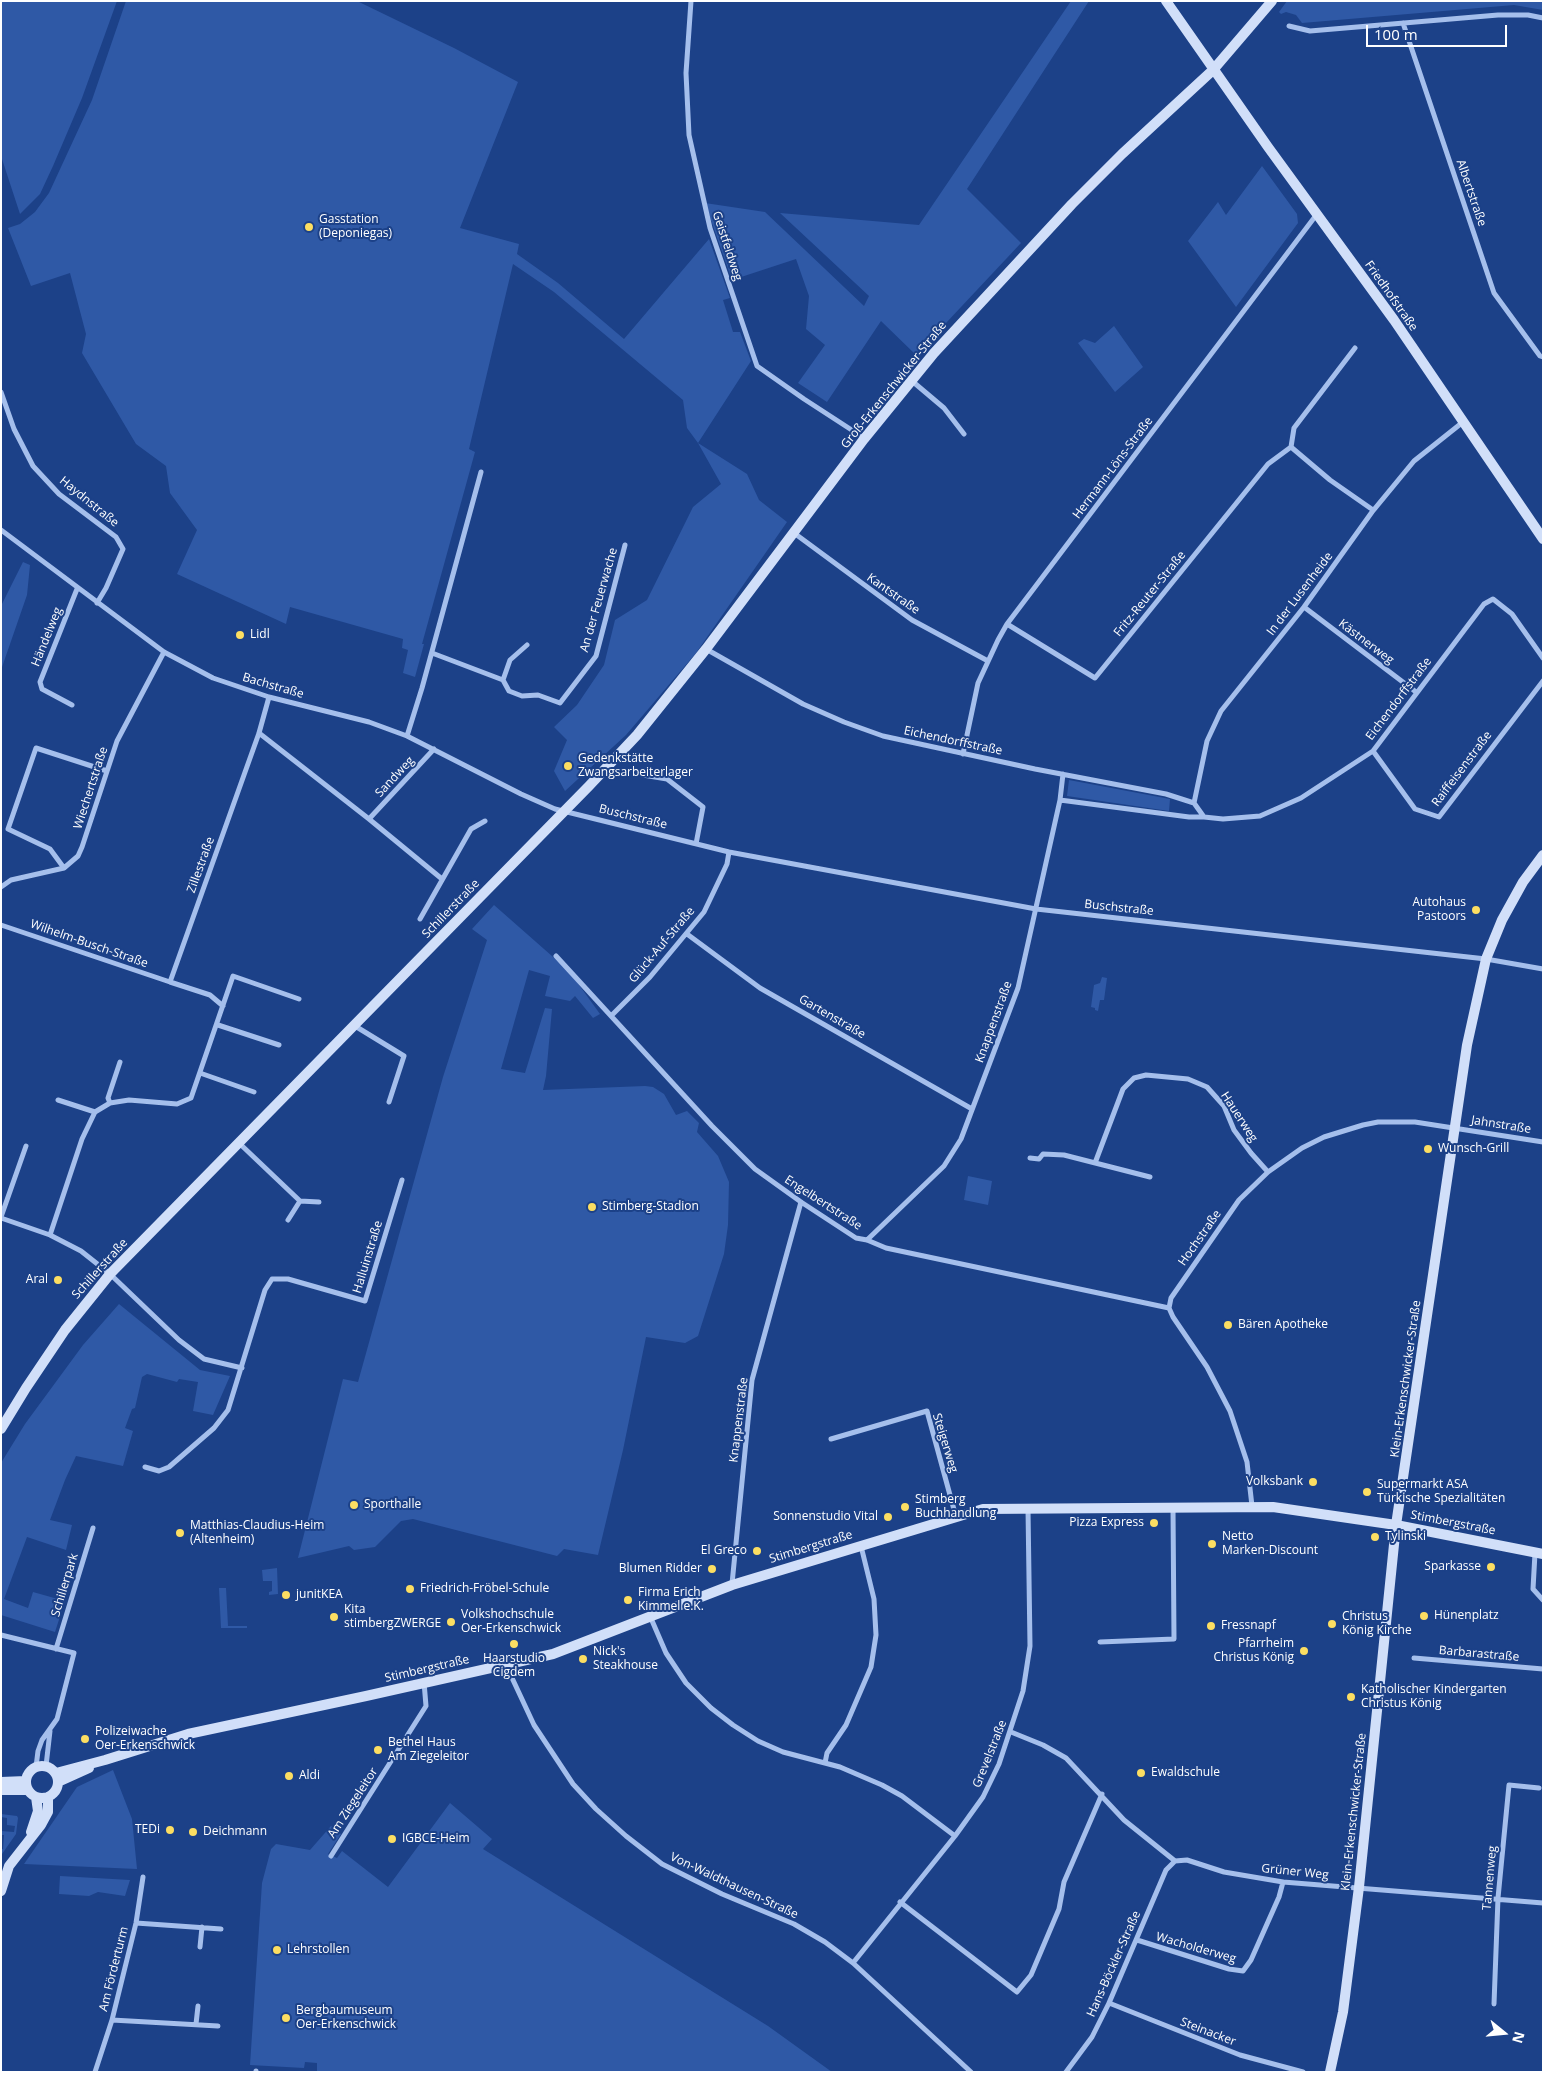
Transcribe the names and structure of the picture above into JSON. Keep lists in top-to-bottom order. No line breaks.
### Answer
{"streets":{"street":["Albertstraße","Geistfeldweg","Friedhofstraße","Groß-Erkenschwicker-Straße","Hermann-Löns-Straße","Haydnstraße","Kantstraße","Fritz-Reuter-Straße","In der Lusenheide","An der Feuerwache","Händelweg","Kästnerweg","Bachstraße","Eichendorffstraße","Raiffeisenstraße","Sandweg","Wiechertstraße","Buschstraße","Zillestraße","Schillerstraße","Wilhelm-Busch-Straße","Glück-Auf-Straße","Gartenstraße","Knappenstraße","Hauerweg","Jahnstraße","Engelbertstraße","Hochstraße","Halluinstraße","Klein-Erkenschwicker-Straße","Steigerweg","Stimbergstraße","Schillerpark","Barbarastraße","Grevelstraße","Am Ziegeleitor","Grüner Weg","Tannenweg","Von-Waldthausen-Straße","Wacholderweg","Hans-Böckler-Straße","Am Förderturm","Steinacker"]},"crossings":[["Geistfeldweg","Groß-Erkenschwicker-Straße"],["Friedhofstraße","Groß-Erkenschwicker-Straße"],["Friedhofstraße","Hermann-Löns-Straße"],["Friedhofstraße","In der Lusenheide"],["Groß-Erkenschwicker-Straße","Kantstraße"],["Groß-Erkenschwicker-Straße","Bachstraße"],["Groß-Erkenschwicker-Straße","Eichendorffstraße"],["Groß-Erkenschwicker-Straße","Buschstraße"],["Groß-Erkenschwicker-Straße","Schillerstraße"],["Hermann-Löns-Straße","Kantstraße"],["Hermann-Löns-Straße","Fritz-Reuter-Straße"],["Hermann-Löns-Straße","Eichendorffstraße"],["Haydnstraße","Bachstraße"],["In der Lusenheide","Kästnerweg"],["In der Lusenheide","Eichendorffstraße"],["Händelweg","Bachstraße"],["Kästnerweg","Eichendorffstraße"],["Bachstraße","Sandweg"],["Bachstraße","Wiechertstraße"],["Bachstraße","Buschstraße"],["Bachstraße","Zillestraße"],["Bachstraße","Schillerstraße"],["Eichendorffstraße","Raiffeisenstraße"],["Eichendorffstraße","Knappenstraße"],["Buschstraße","Schillerstraße"],["Buschstraße","Glück-Auf-Straße"],["Buschstraße","Knappenstraße"],["Buschstraße","Klein-Erkenschwicker-Straße"],["Zillestraße","Wilhelm-Busch-Straße"],["Glück-Auf-Straße","Gartenstraße"],["Glück-Auf-Straße","Engelbertstraße"],["Gartenstraße","Knappenstraße"],["Knappenstraße","Engelbertstraße"],["Knappenstraße","Stimbergstraße"],["Hauerweg","Hochstraße"],["Jahnstraße","Hochstraße"],["Jahnstraße","Klein-Erkenschwicker-Straße"],["Engelbertstraße","Hochstraße"],["Hochstraße","Klein-Erkenschwicker-Straße"],["Klein-Erkenschwicker-Straße","Stimbergstraße"],["Klein-Erkenschwicker-Straße","Grüner Weg"],["Steigerweg","Stimbergstraße"],["Stimbergstraße","Grevelstraße"],["Stimbergstraße","Am Ziegeleitor"],["Stimbergstraße","Von-Waldthausen-Straße"],["Grevelstraße","Von-Waldthausen-Straße"],["Grüner Weg","Tannenweg"],["Grüner Weg","Wacholderweg"],["Grüner Weg","Hans-Böckler-Straße"],["Wacholderweg","Hans-Böckler-Straße"],["Hans-Böckler-Straße","Steinacker"]],"places":["Gasstation (Deponiegas)","Lidl","Gedenkstätte Zwangsarbeiterlager","Autohaus Pastoors","Wunsch-Grill","Stimberg-Stadion","Aral","Bären Apotheke","Volksbank","Supermarkt ASA Türkische Spezialitäten","Sporthalle","Stimberg Buchhandlung","Sonnenstudio Vital","Pizza Express","Matthias-Claudius-Heim (Altenheim)","Tylinski","Netto Marken-Discount","El Greco","Sparkasse","Blumen Ridder","Friedrich-Fröbel-Schule","junitKEA","Firma Erich Kimmel e.K.","Hünenplatz","Kita stimbergZWERGE","Volkshochschule Oer-Erkenschwick","Christus König Kirche","Fressnapf","Haarstudio Cigdem","Pfarrheim Christus König","Nick's Steakhouse","Katholischer Kindergarten Christus König","Polizeiwache Oer-Erkenschwick","Bethel Haus Am Ziegeleitor","Ewaldschule","Aldi","TEDi","Deichmann","IGBCE-Heim","Lehrstollen","Bergbaumuseum Oer-Erkenschwick"],"scale_bar":"100 m","north":"right"}
